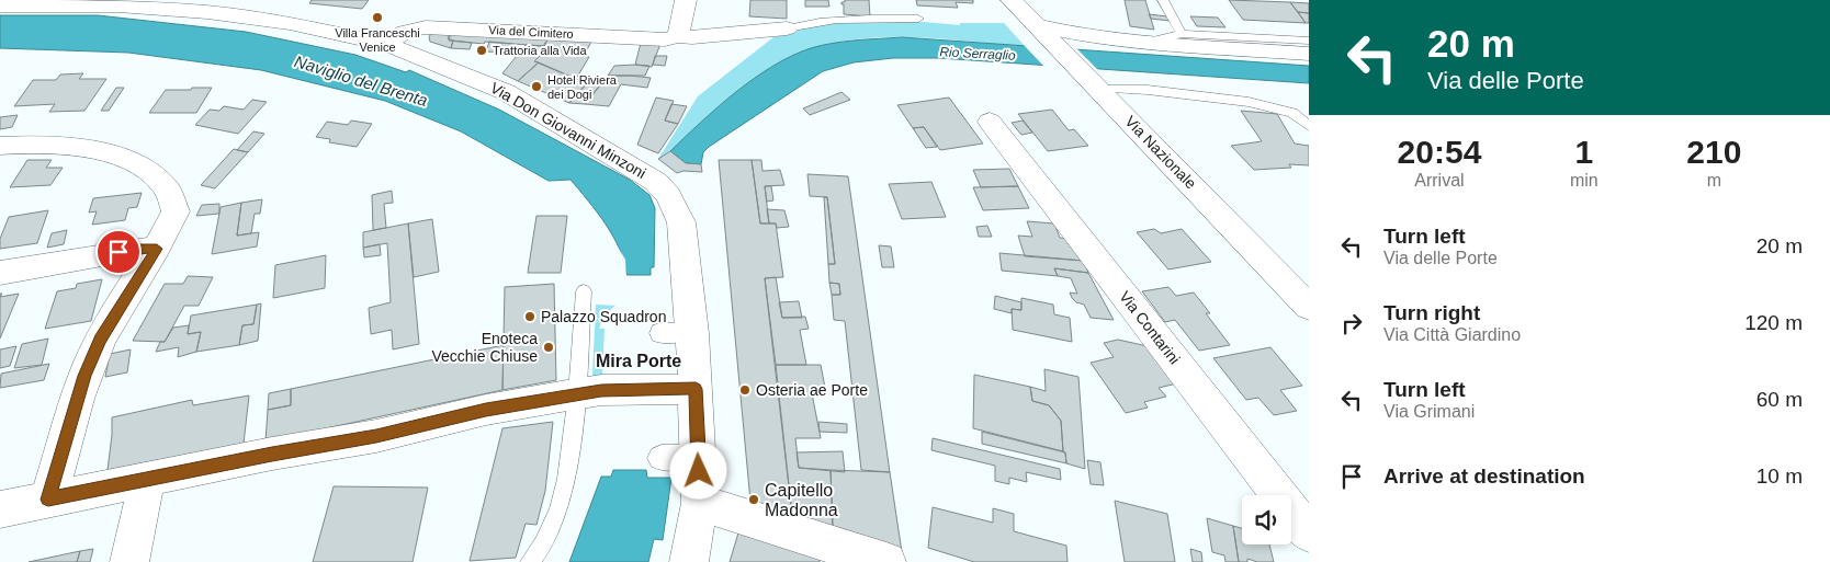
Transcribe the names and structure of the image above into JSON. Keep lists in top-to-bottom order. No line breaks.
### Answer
{"streets":{"street":["Via del Cimitero","Via Don Giovanni Minzoni","Via Nazionale","Via Contarini"]},"crossings":[["Via del Cimitero","Via Don Giovanni Minzoni"]],"districts":["Mira Porte"],"water":["Rio Serraglio","Naviglio del Brenta"],"places":["Villa Franceschi Venice","Trattoria alla Vida","Hotel Riviera dei Dogi","Palazzo Squadron","Enoteca Vecchie Chiuse","Osteria ae Porte","Capitello Madonna"],"page":{"turn":["20 m","Via delle Porte"],"eta":["20:54","Arrival","1","min","210","m"],"list":[{"name":"Turn left","note":"Via delle Porte","value":"20 m"},{"name":"Turn right","note":"Via Città Giardino","value":"120 m"},{"name":"Turn left","note":"Via Grimani","value":"60 m"},{"name":"Arrive at destination","value":"10 m"}]}}
